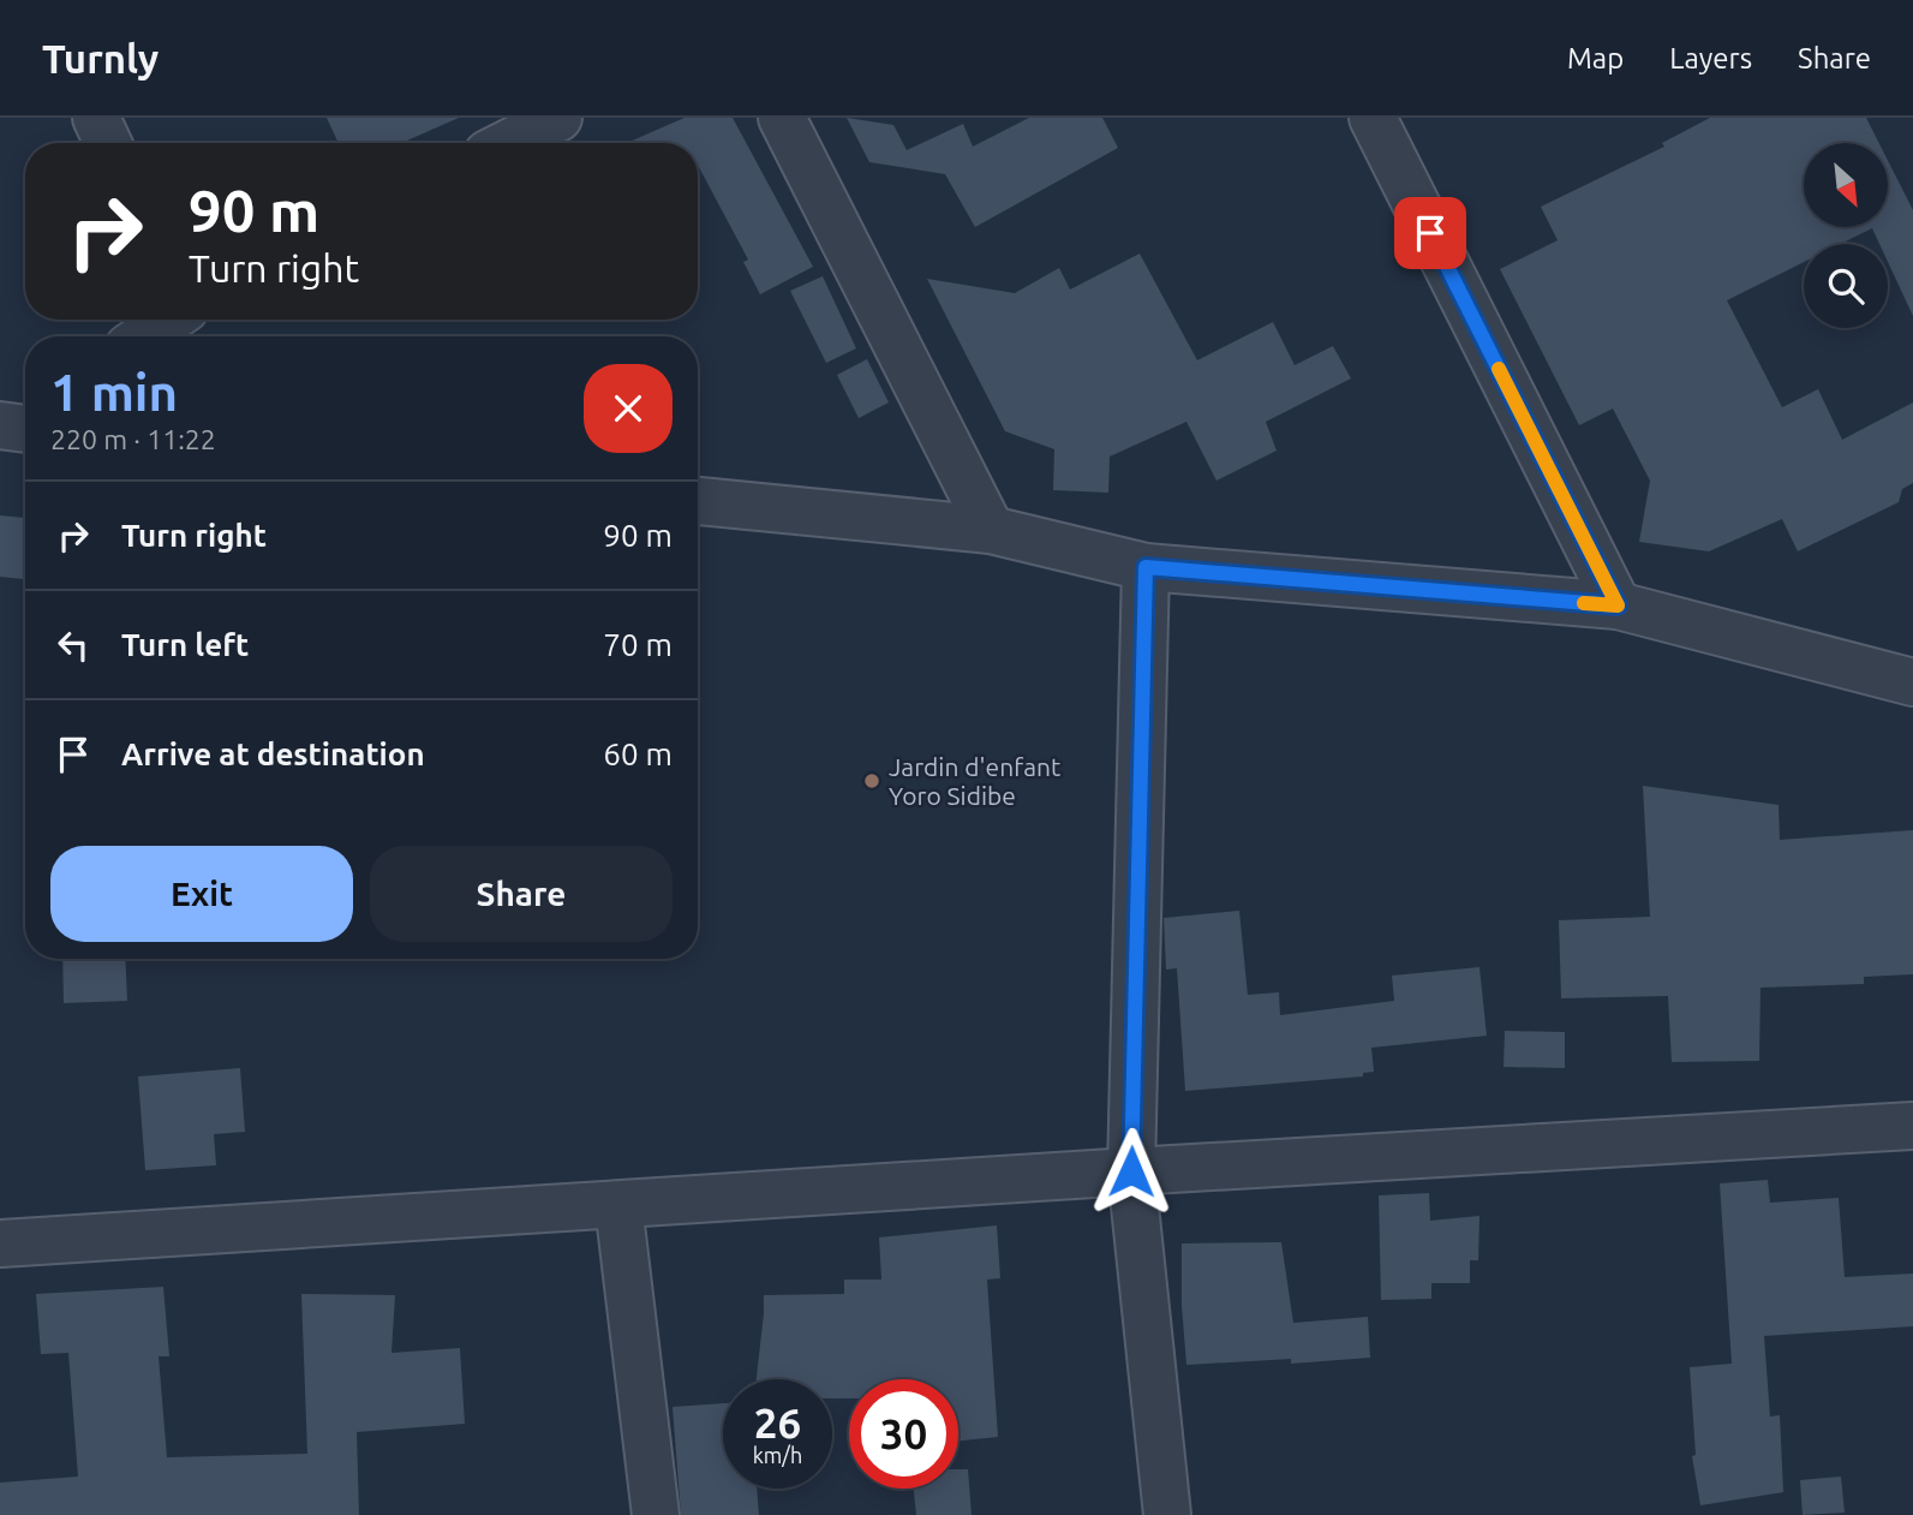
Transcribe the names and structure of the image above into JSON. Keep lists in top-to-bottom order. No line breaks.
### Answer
{"places":["Jardin d'enfant Yoro Sidibe"],"north":"bottom right","page":{"header":"Turnly","nav":["Map","Layers","Share"],"turn":["90 m","Turn right"],"heading":["1 min","220 m · 11:22"],"list":[{"name":"Turn right","value":"90 m"},{"name":"Turn left","value":"70 m"},{"name":"Arrive at destination","value":"60 m"}],"buttons":["Exit","Share"],"speed":"26 km/h","limit":"30"}}
